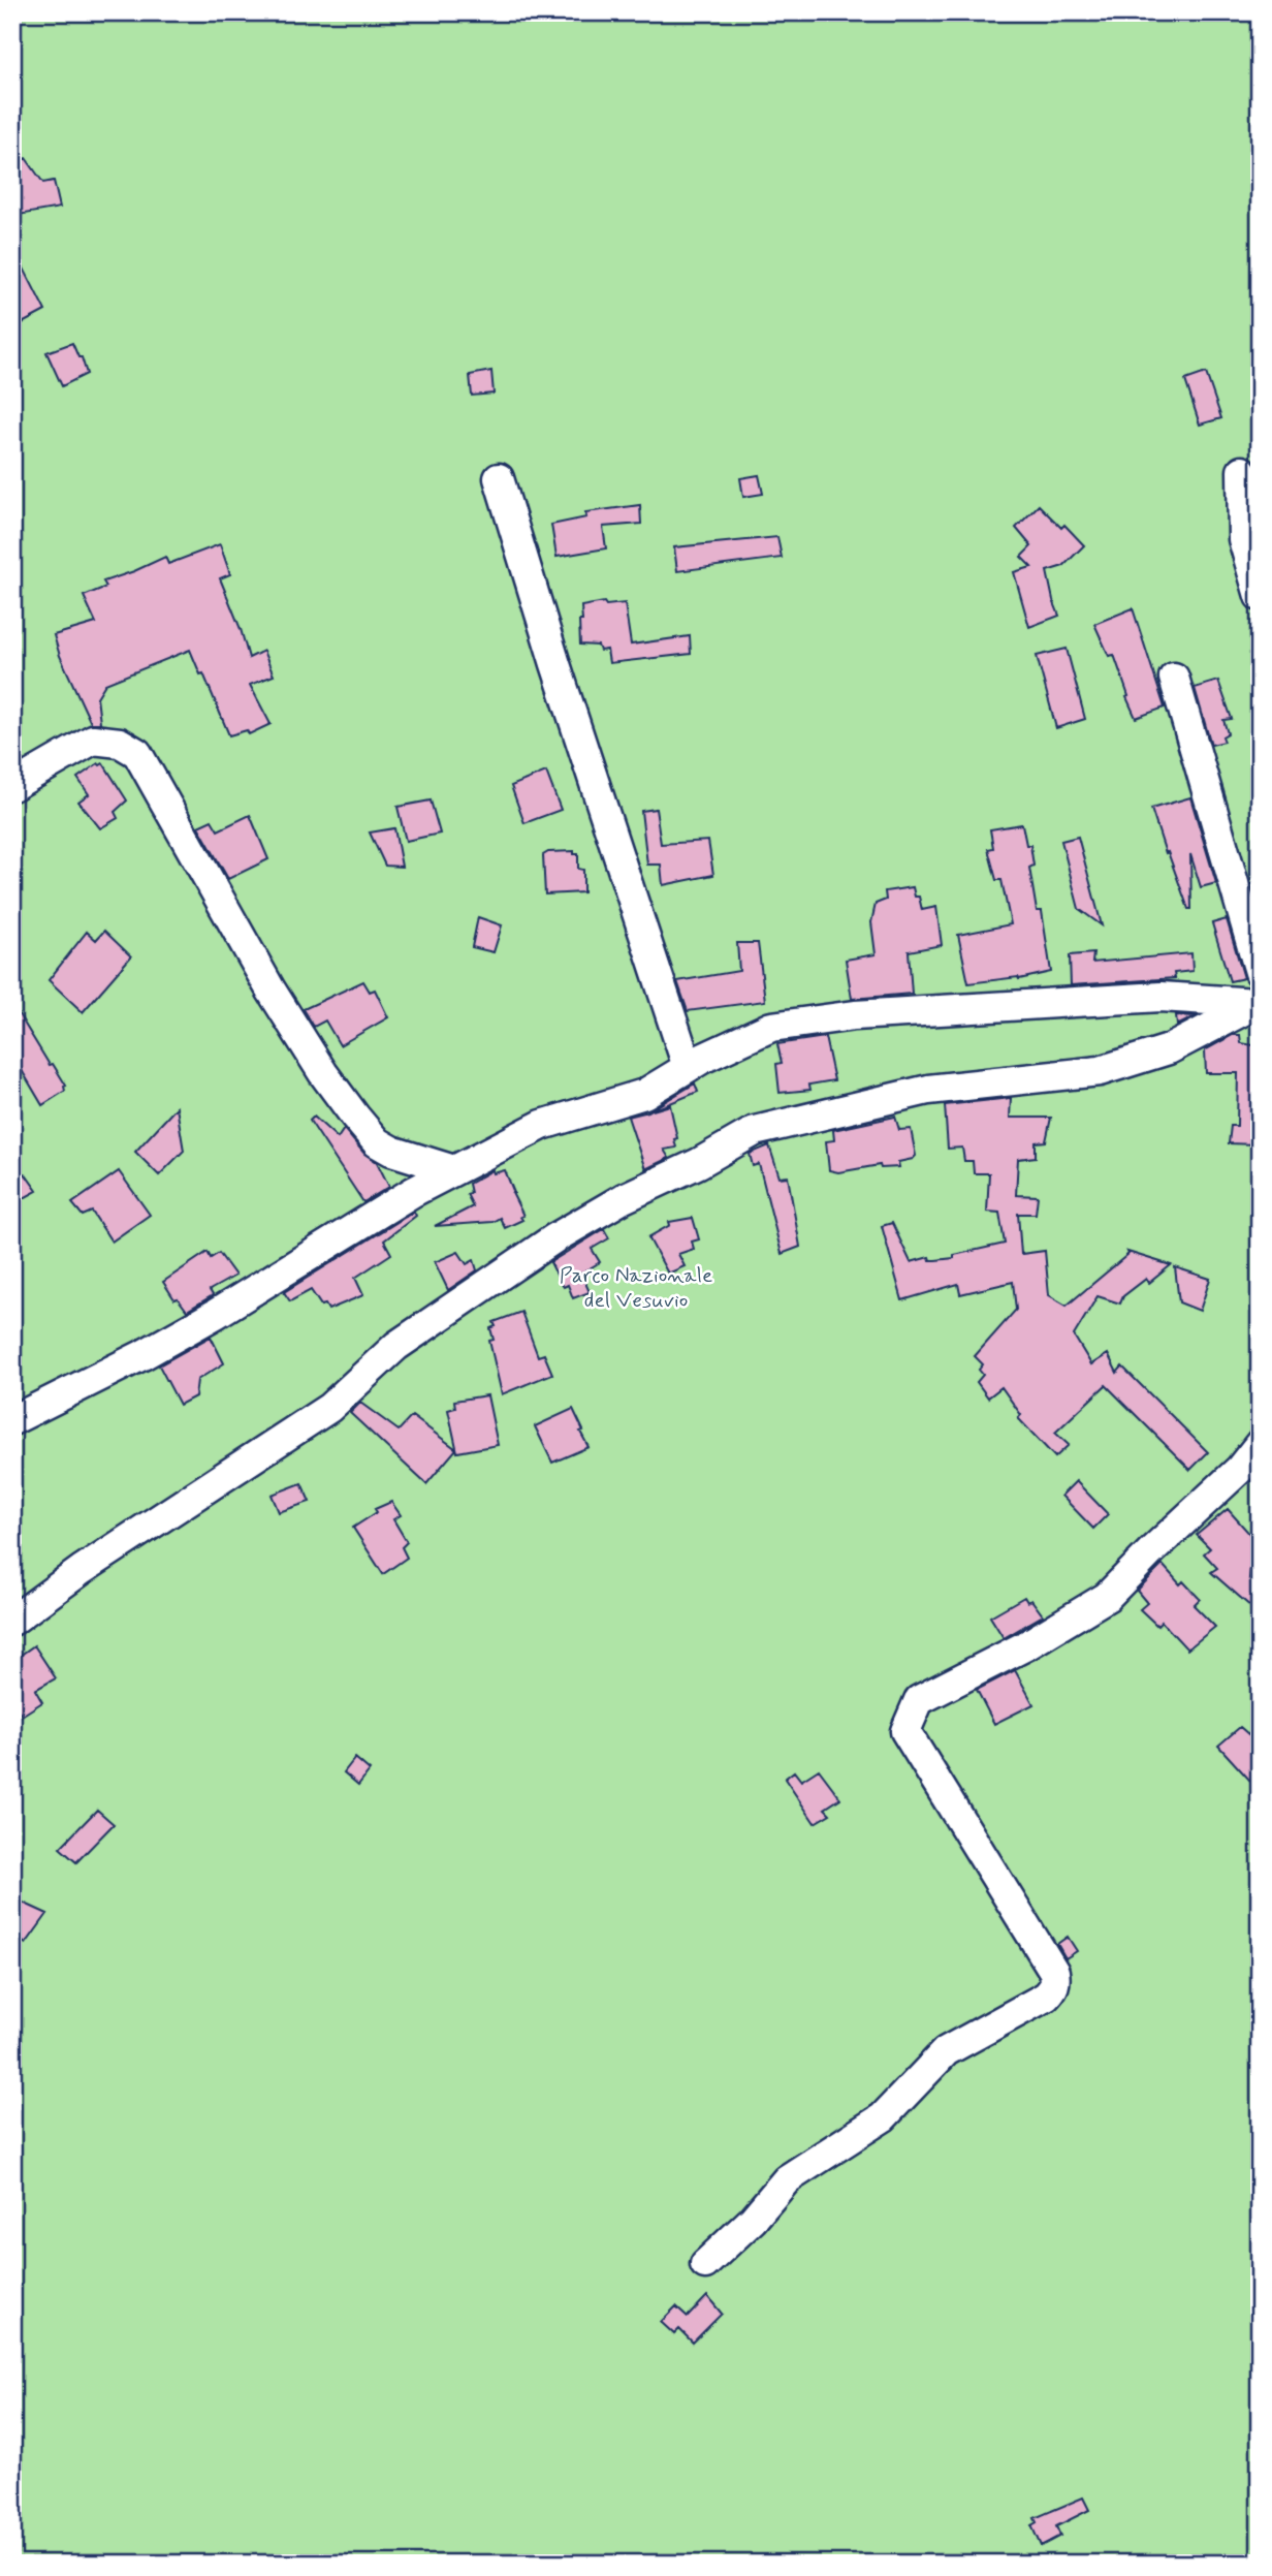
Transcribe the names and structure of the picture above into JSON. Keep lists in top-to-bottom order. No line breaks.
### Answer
{"parks":["Parco Nazionale del Vesuvio"]}
